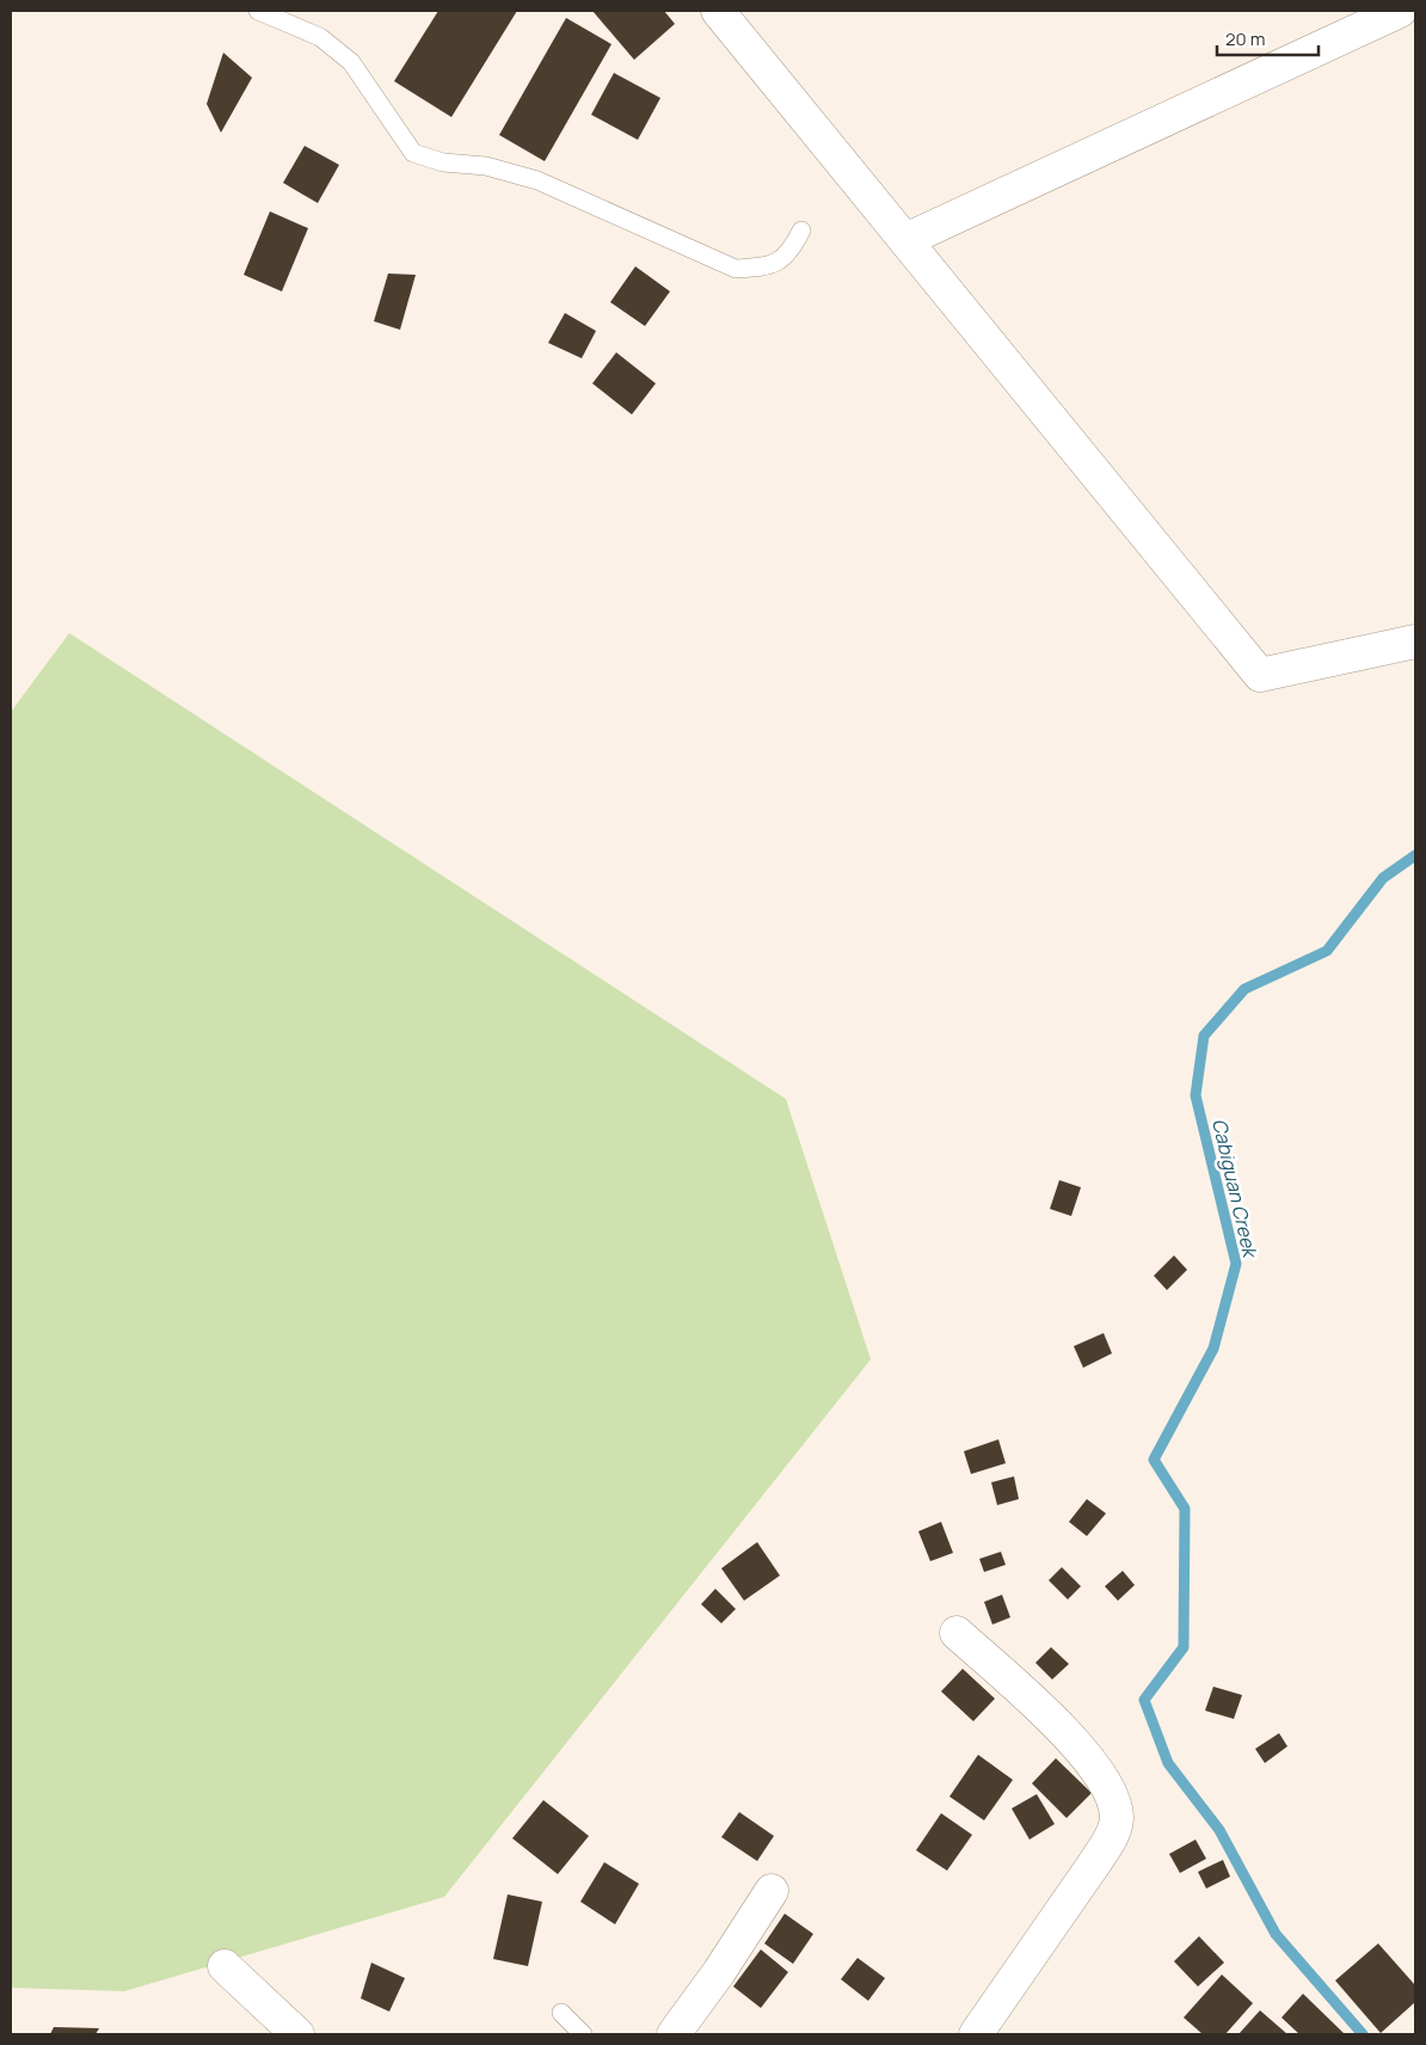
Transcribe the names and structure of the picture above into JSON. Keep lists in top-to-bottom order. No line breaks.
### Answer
{"water":["Cabiguan Creek"],"scale_bar":"20 m"}
